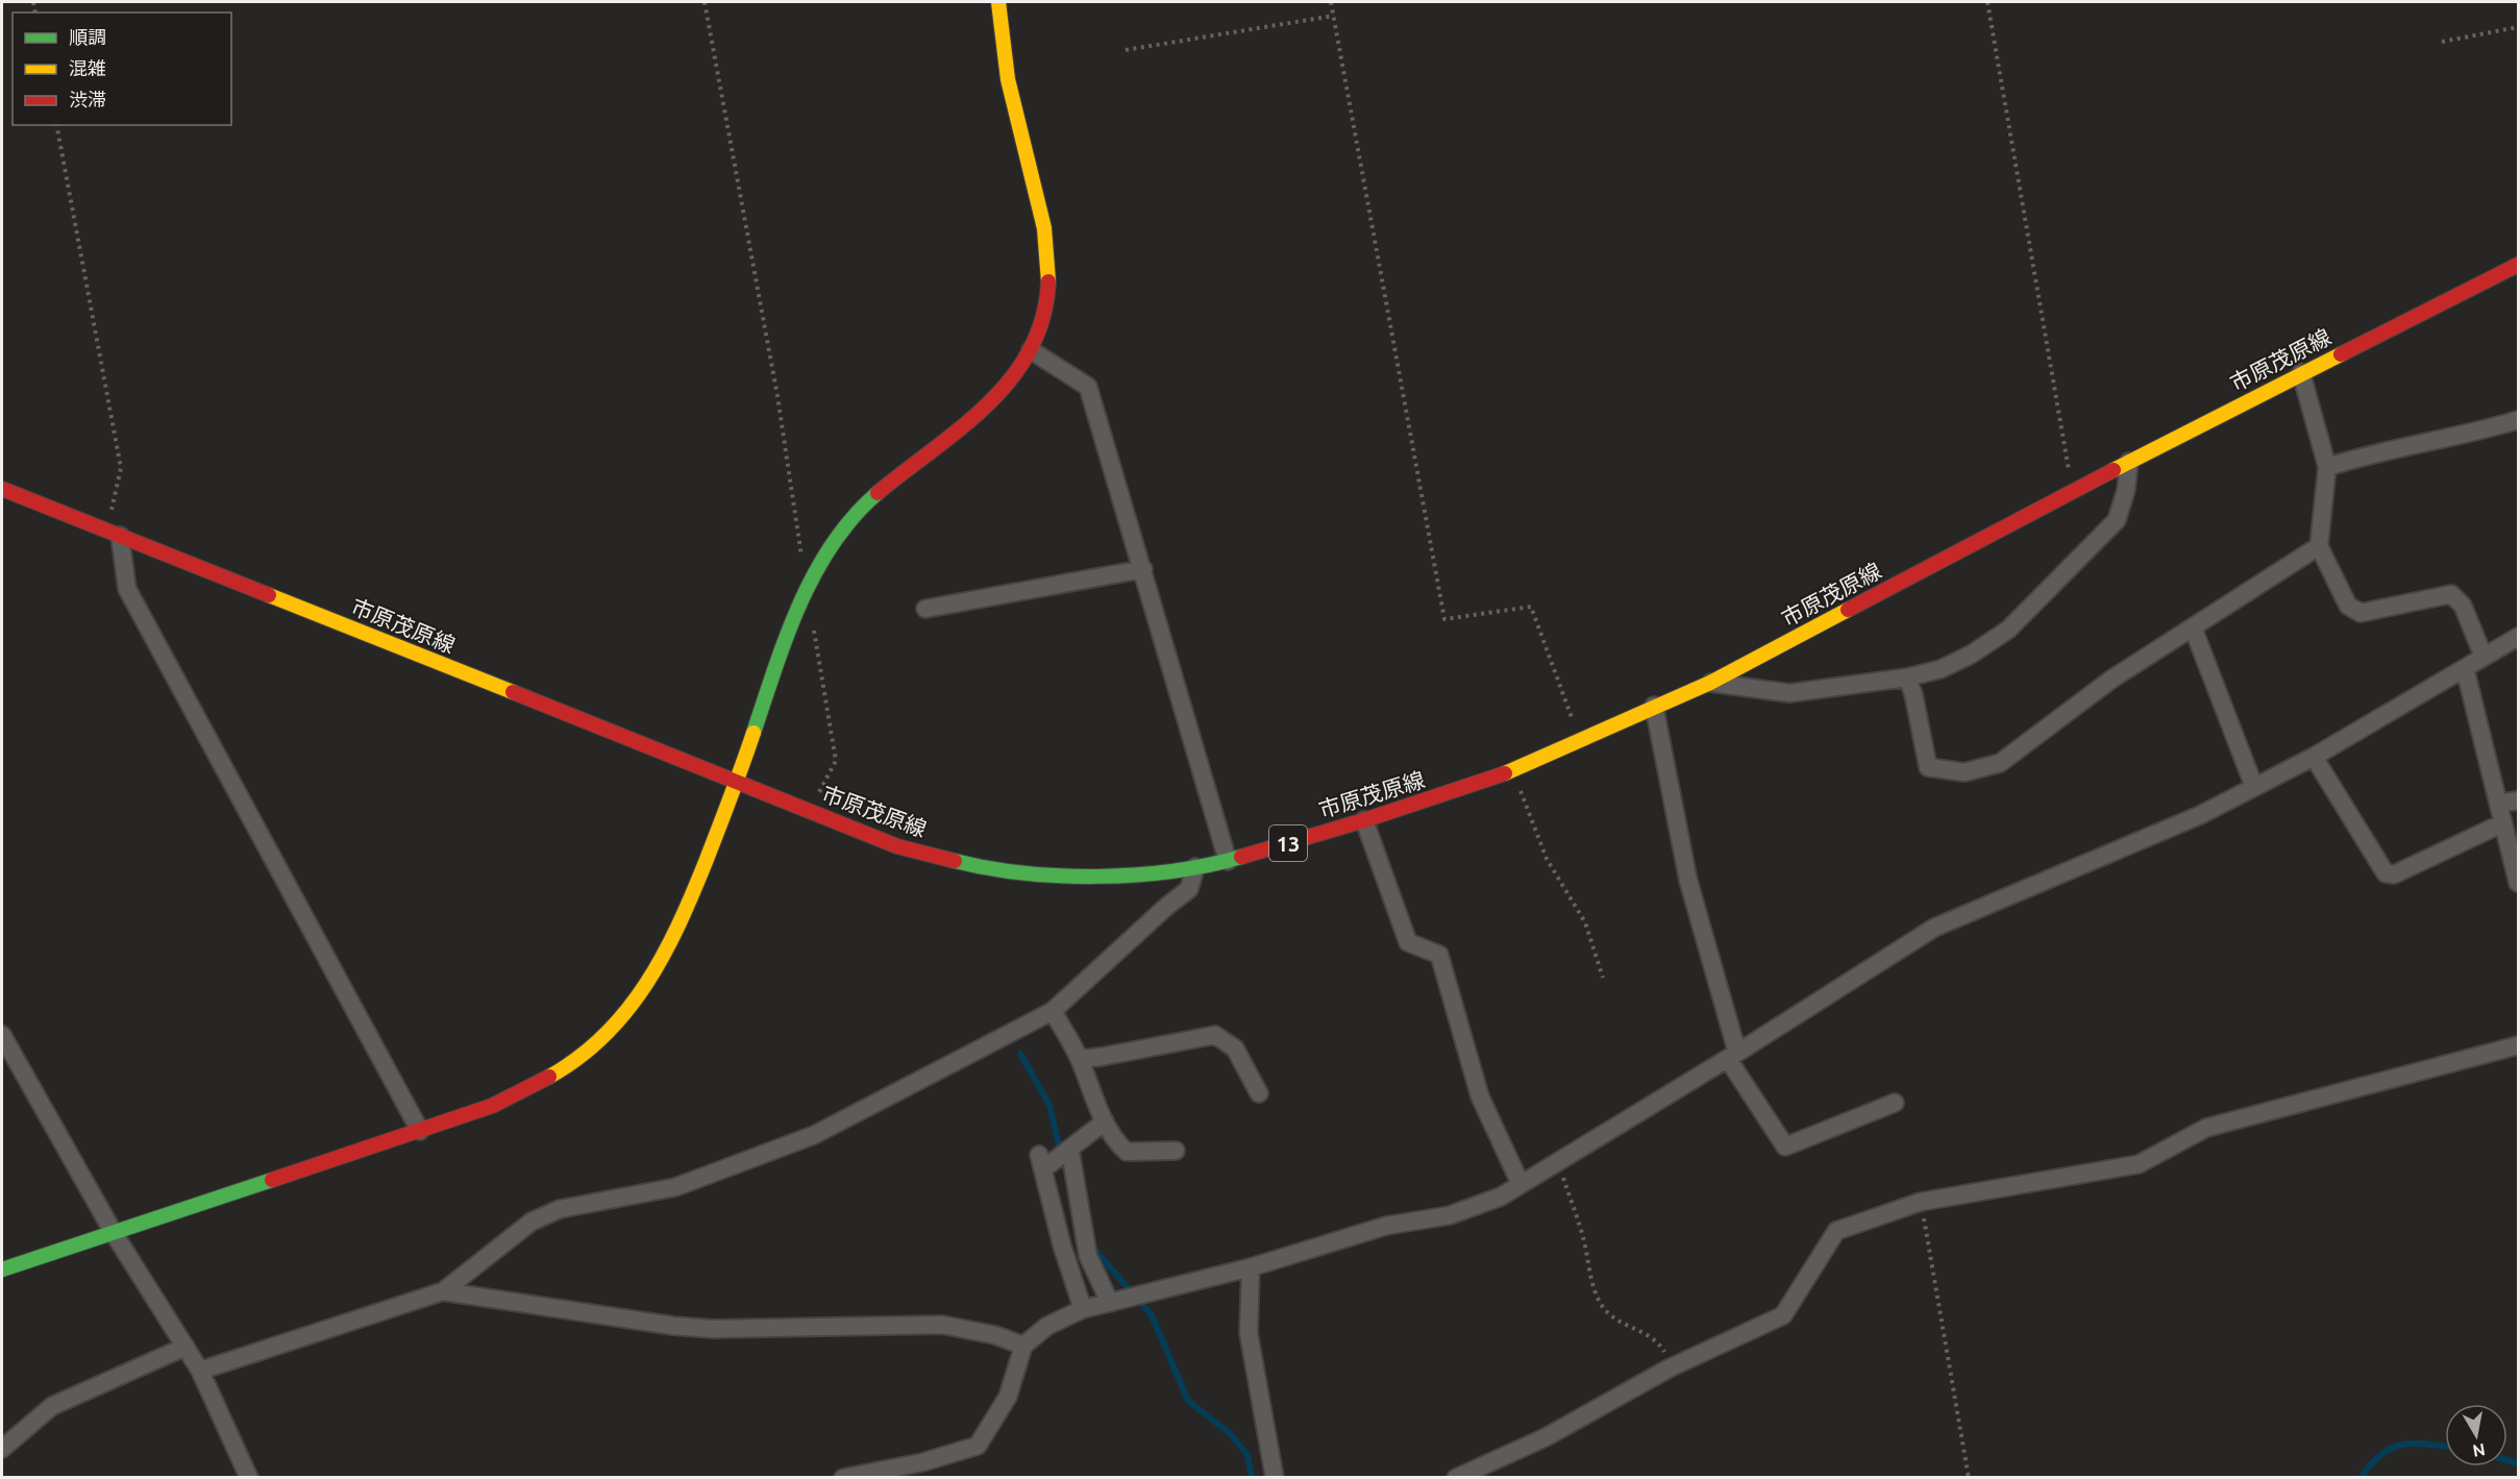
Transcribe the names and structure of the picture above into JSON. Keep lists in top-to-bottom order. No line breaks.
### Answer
{"streets":{"main road":["市原茂原線","13"]},"legend":["順調","混雑","渋滞"],"north":"bottom"}
